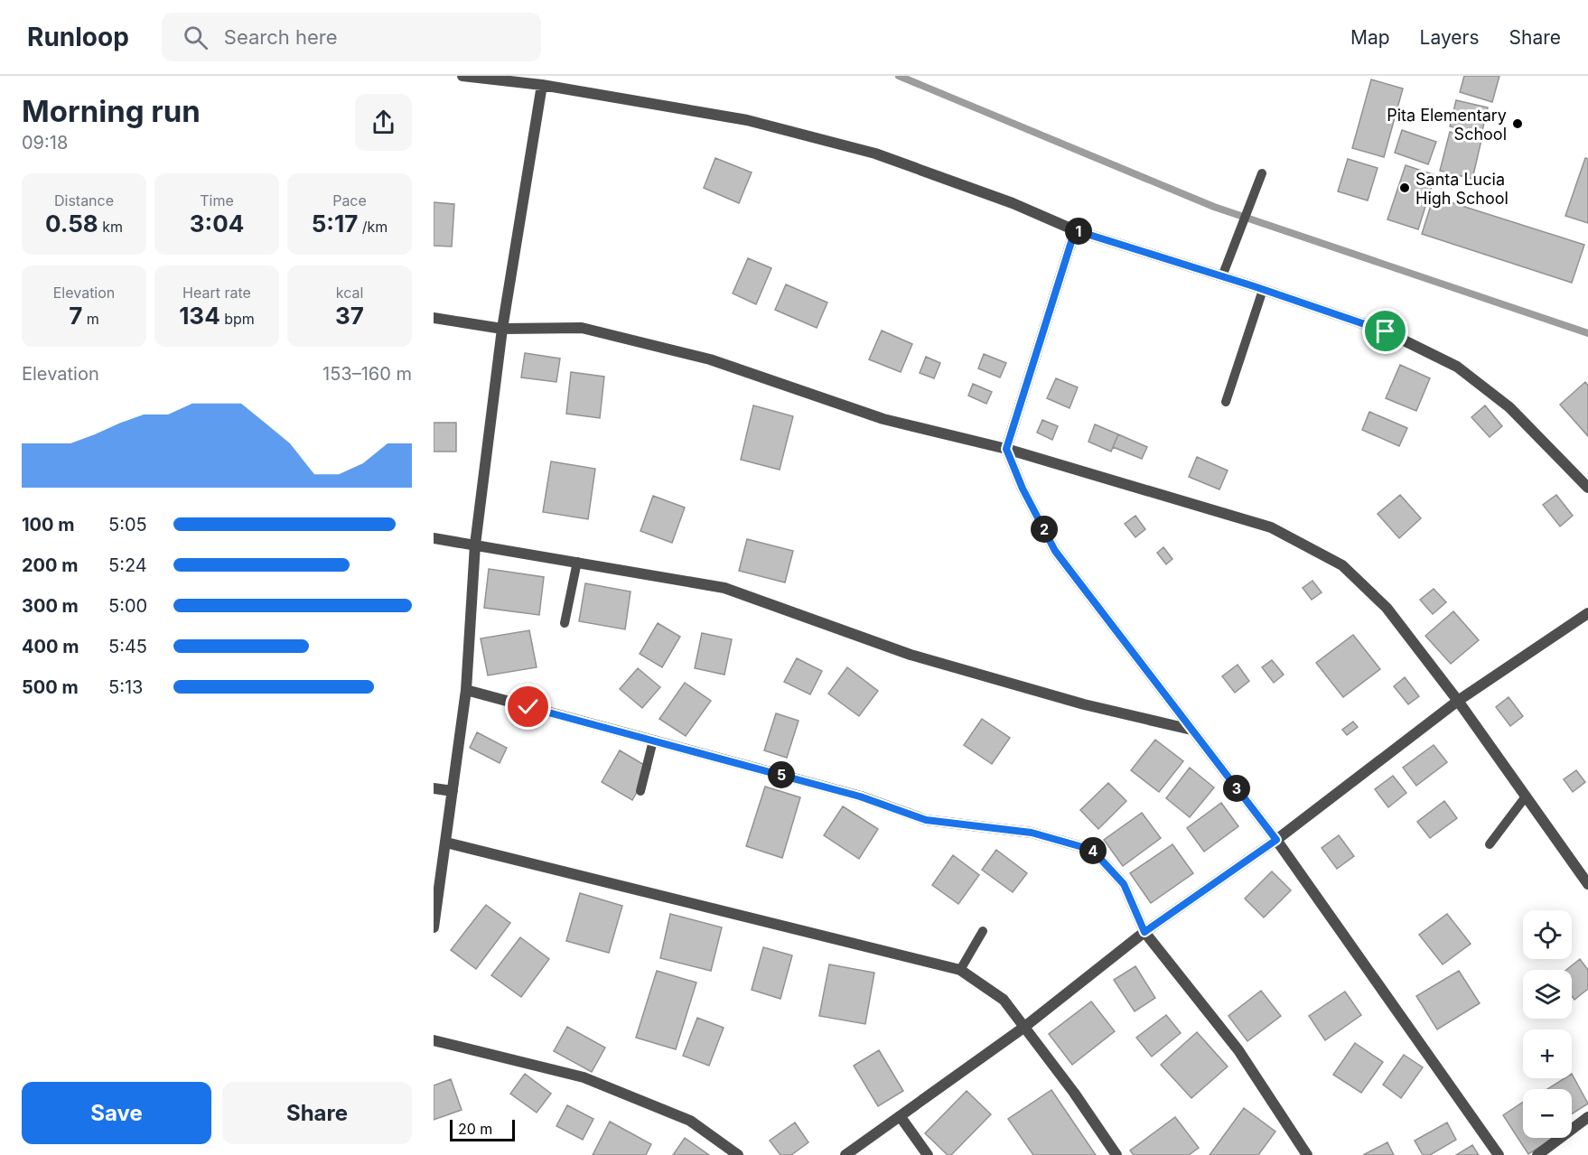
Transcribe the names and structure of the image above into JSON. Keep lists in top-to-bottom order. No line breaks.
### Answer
{"places":["Pita Elementary School","Santa Lucia High School"],"scale_bar":"20 m","page":{"header":"Runloop","search":"Search here","nav":["Map","Layers","Share"],"heading":["Morning run","09:18"],"stats":[["Distance","0.58 km"],["Time","3:04"],["Pace","5:17 /km"],["Elevation","7 m"],["Heart rate","134 bpm"],["kcal","37"]],"pins":["1","2","5","3","4"],"chart":["Elevation","153–160 m"],"list":[{"name":"100 m","note":"5:05"},{"name":"200 m","note":"5:24"},{"name":"300 m","note":"5:00"},{"name":"400 m","note":"5:45"},{"name":"500 m","note":"5:13"}],"map_buttons":["+","−"],"buttons":["Save","Share"],"scale":"20 m"}}
